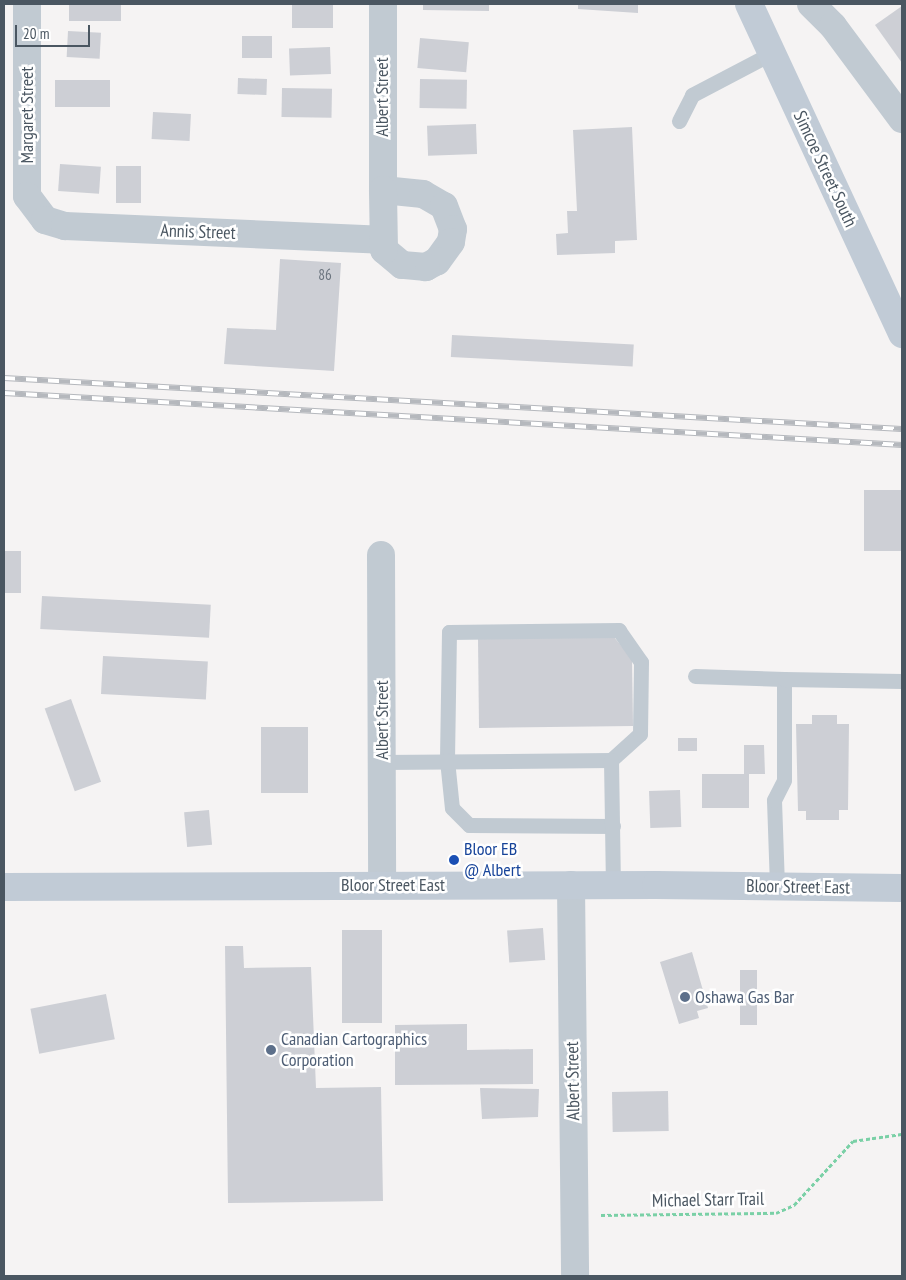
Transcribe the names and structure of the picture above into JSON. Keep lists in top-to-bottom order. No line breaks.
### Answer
{"streets":{"main road":["Simcoe Street South","Bloor Street East"],"street":["Albert Street","Margaret Street","Annis Street"],"path":["Michael Starr Trail"]},"crossings":[["Albert Street","Annis Street"],["Albert Street","Bloor Street East"],["Albert Street","Michael Starr Trail"],["Margaret Street","Annis Street"]],"places":["Bloor EB @ Albert","Oshawa Gas Bar","Canadian Cartographics Corporation"],"house_numbers":["86"],"scale_bar":"20 m"}
